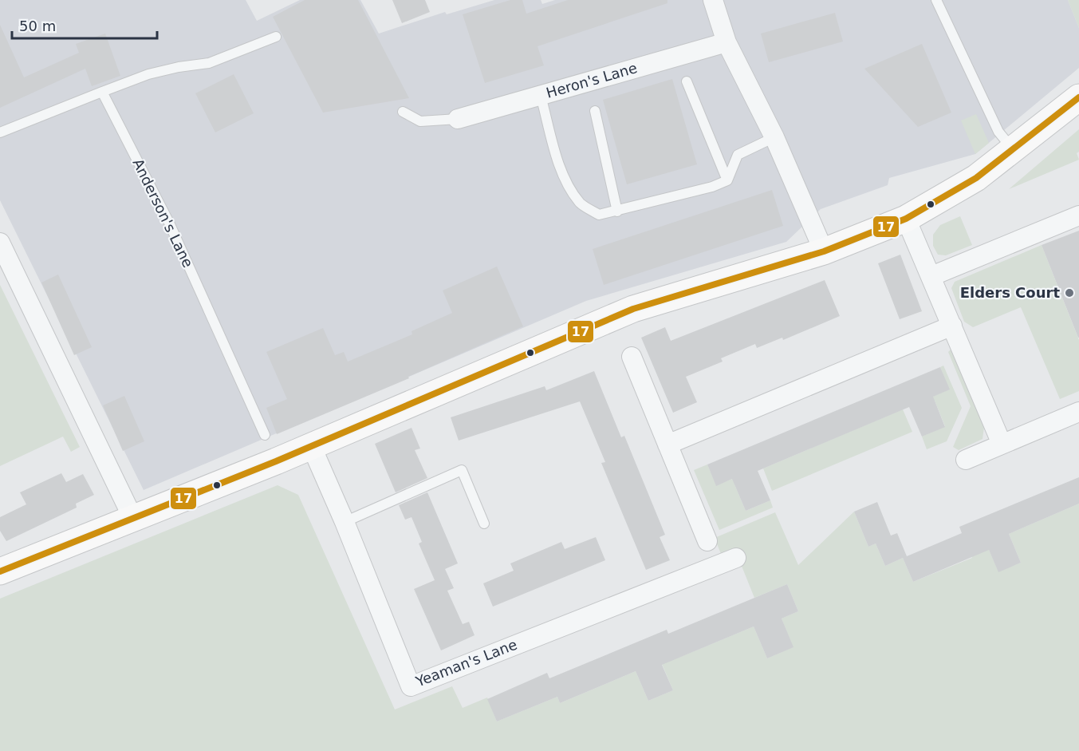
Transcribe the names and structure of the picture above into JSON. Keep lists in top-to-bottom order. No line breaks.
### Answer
{"streets":{"street":["Heron's Lane","Yeaman's Lane"],"lane":["Anderson's Lane"]},"places":["Elders Court"],"lines":["transit line 17"],"scale_bar":"50 m"}
